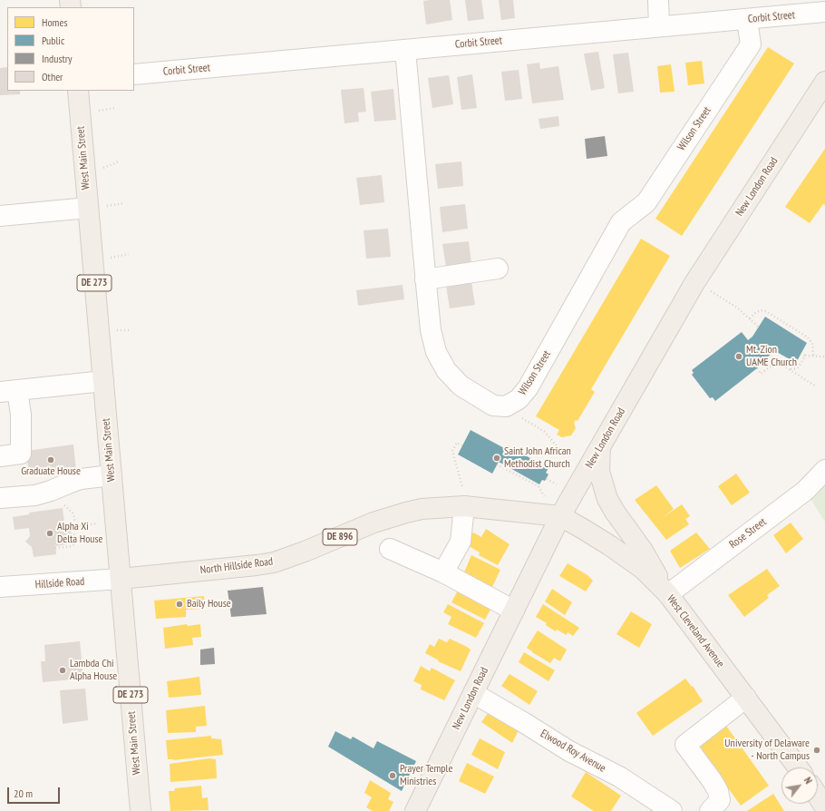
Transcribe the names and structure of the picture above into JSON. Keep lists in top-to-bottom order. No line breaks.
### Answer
{"streets":{"main road":["West Main Street","New London Road","DE 273","DE 896","North Hillside Road","West Cleveland Avenue"],"street":["Corbit Street","Wilson Street","Rose Street","Hillside Road","Elwood Roy Avenue"]},"crossings":[["Corbit Street","Wilson Street"],["West Main Street","North Hillside Road"],["West Main Street","Hillside Road"],["New London Road","North Hillside Road"],["New London Road","West Cleveland Avenue"],["New London Road","Elwood Roy Avenue"],["Rose Street","West Cleveland Avenue"],["North Hillside Road","Hillside Road"],["North Hillside Road","West Cleveland Avenue"]],"places":["Mt. Zion UAME Church","Saint John African Methodist Church","Graduate House","Alpha Xi Delta House","Baily House","Lambda Chi Alpha House","University of Delaware - North Campus","Prayer Temple Ministries"],"legend":["Homes","Public","Industry","Other"],"scale_bar":"20 m","north":"top right"}
